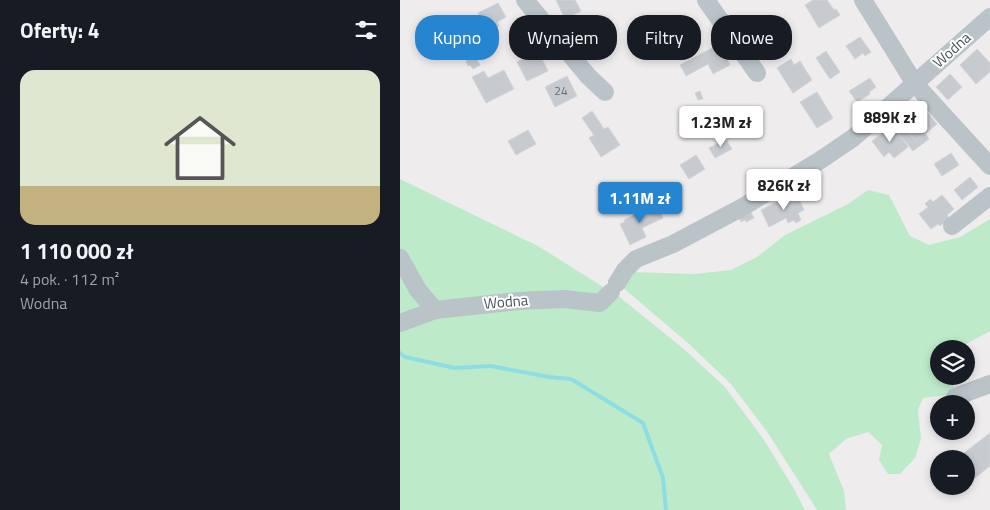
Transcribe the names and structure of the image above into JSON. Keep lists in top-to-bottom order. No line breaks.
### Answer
{"streets":{"street":["Wodna"]},"house_numbers":["24"],"page":{"heading":"Oferty: 4","chip":["Kupno","Wynajem","Filtry","Nowe"],"list":[{"name":"1 110 000 zł","note":"4 pok. · 112 m² · Wodna"}],"price":["889K zł","1.23M zł","826K zł","1.11M zł"],"map_buttons":["+","−"]}}
